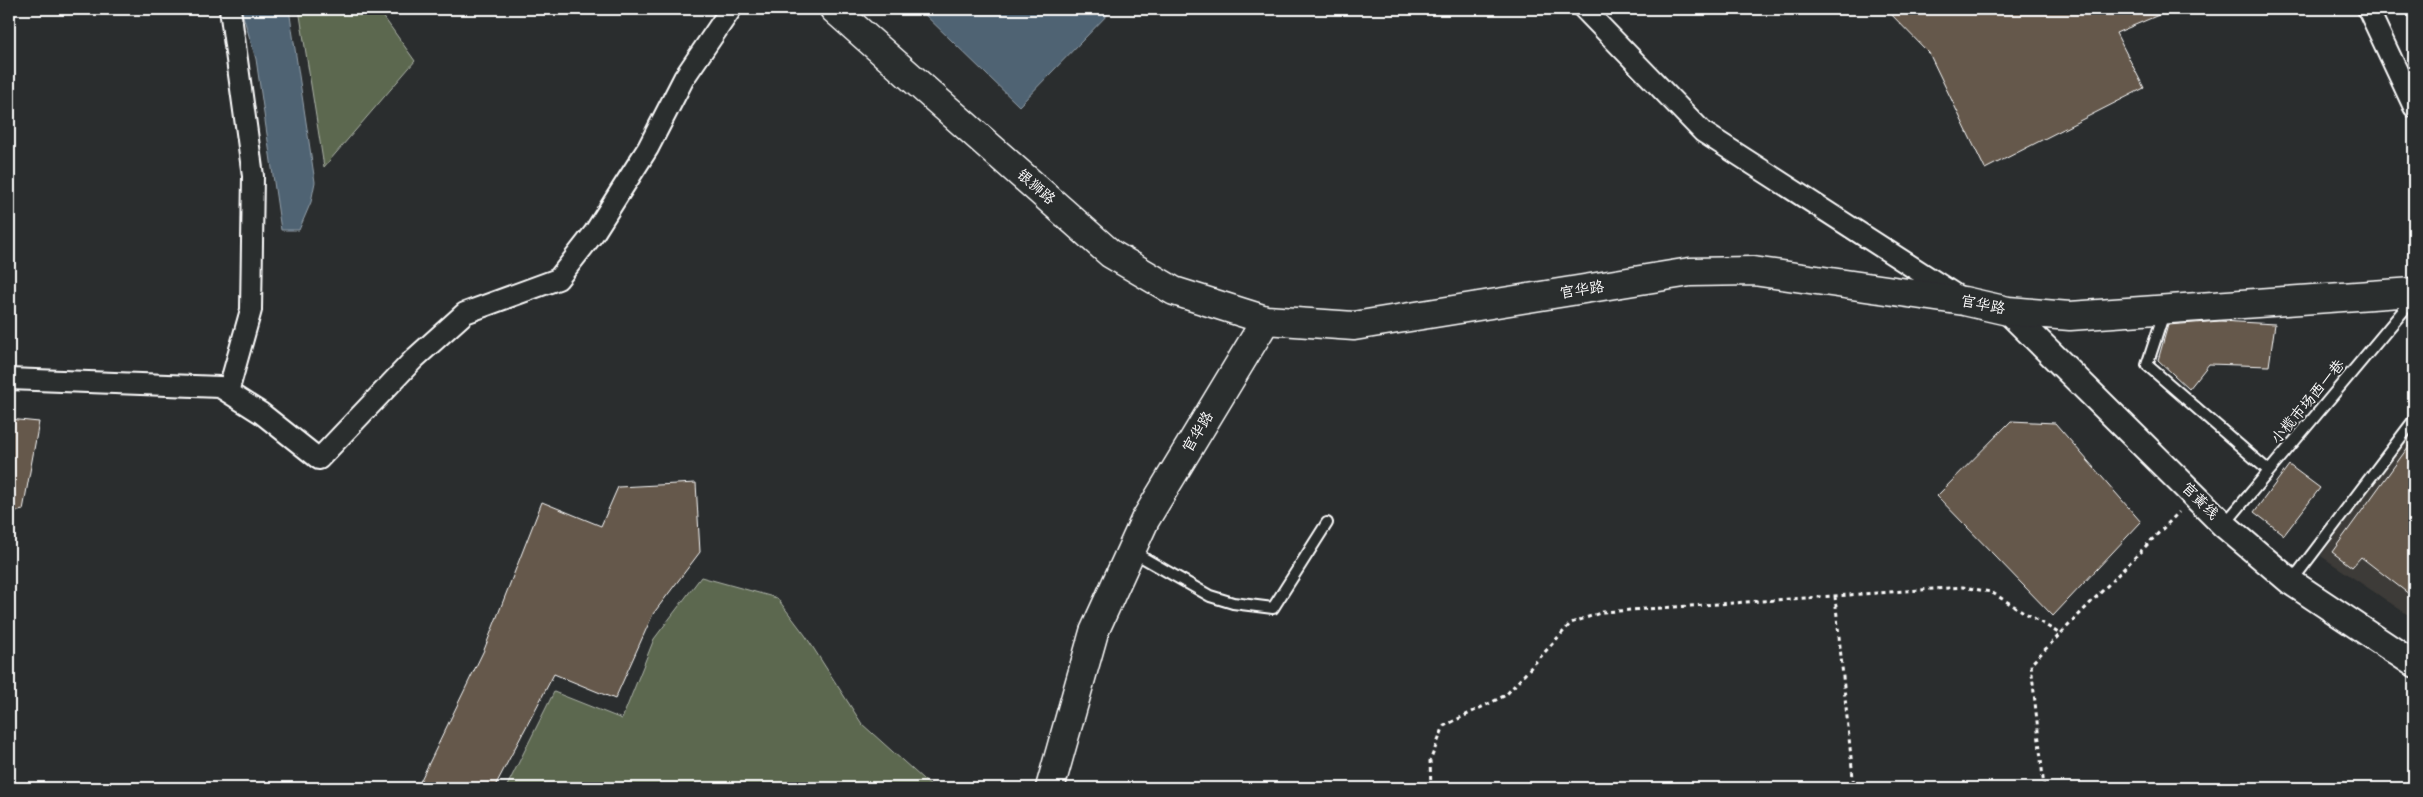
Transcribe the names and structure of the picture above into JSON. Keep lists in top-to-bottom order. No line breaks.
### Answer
{"streets":{"main road":["银狮路","官华路"],"street":["官黄线"],"lane":["小榄市场西一巷"]},"crossings":[["银狮路","官华路"],["官华路","官黄线"],["小榄市场西一巷","官黄线"]]}
